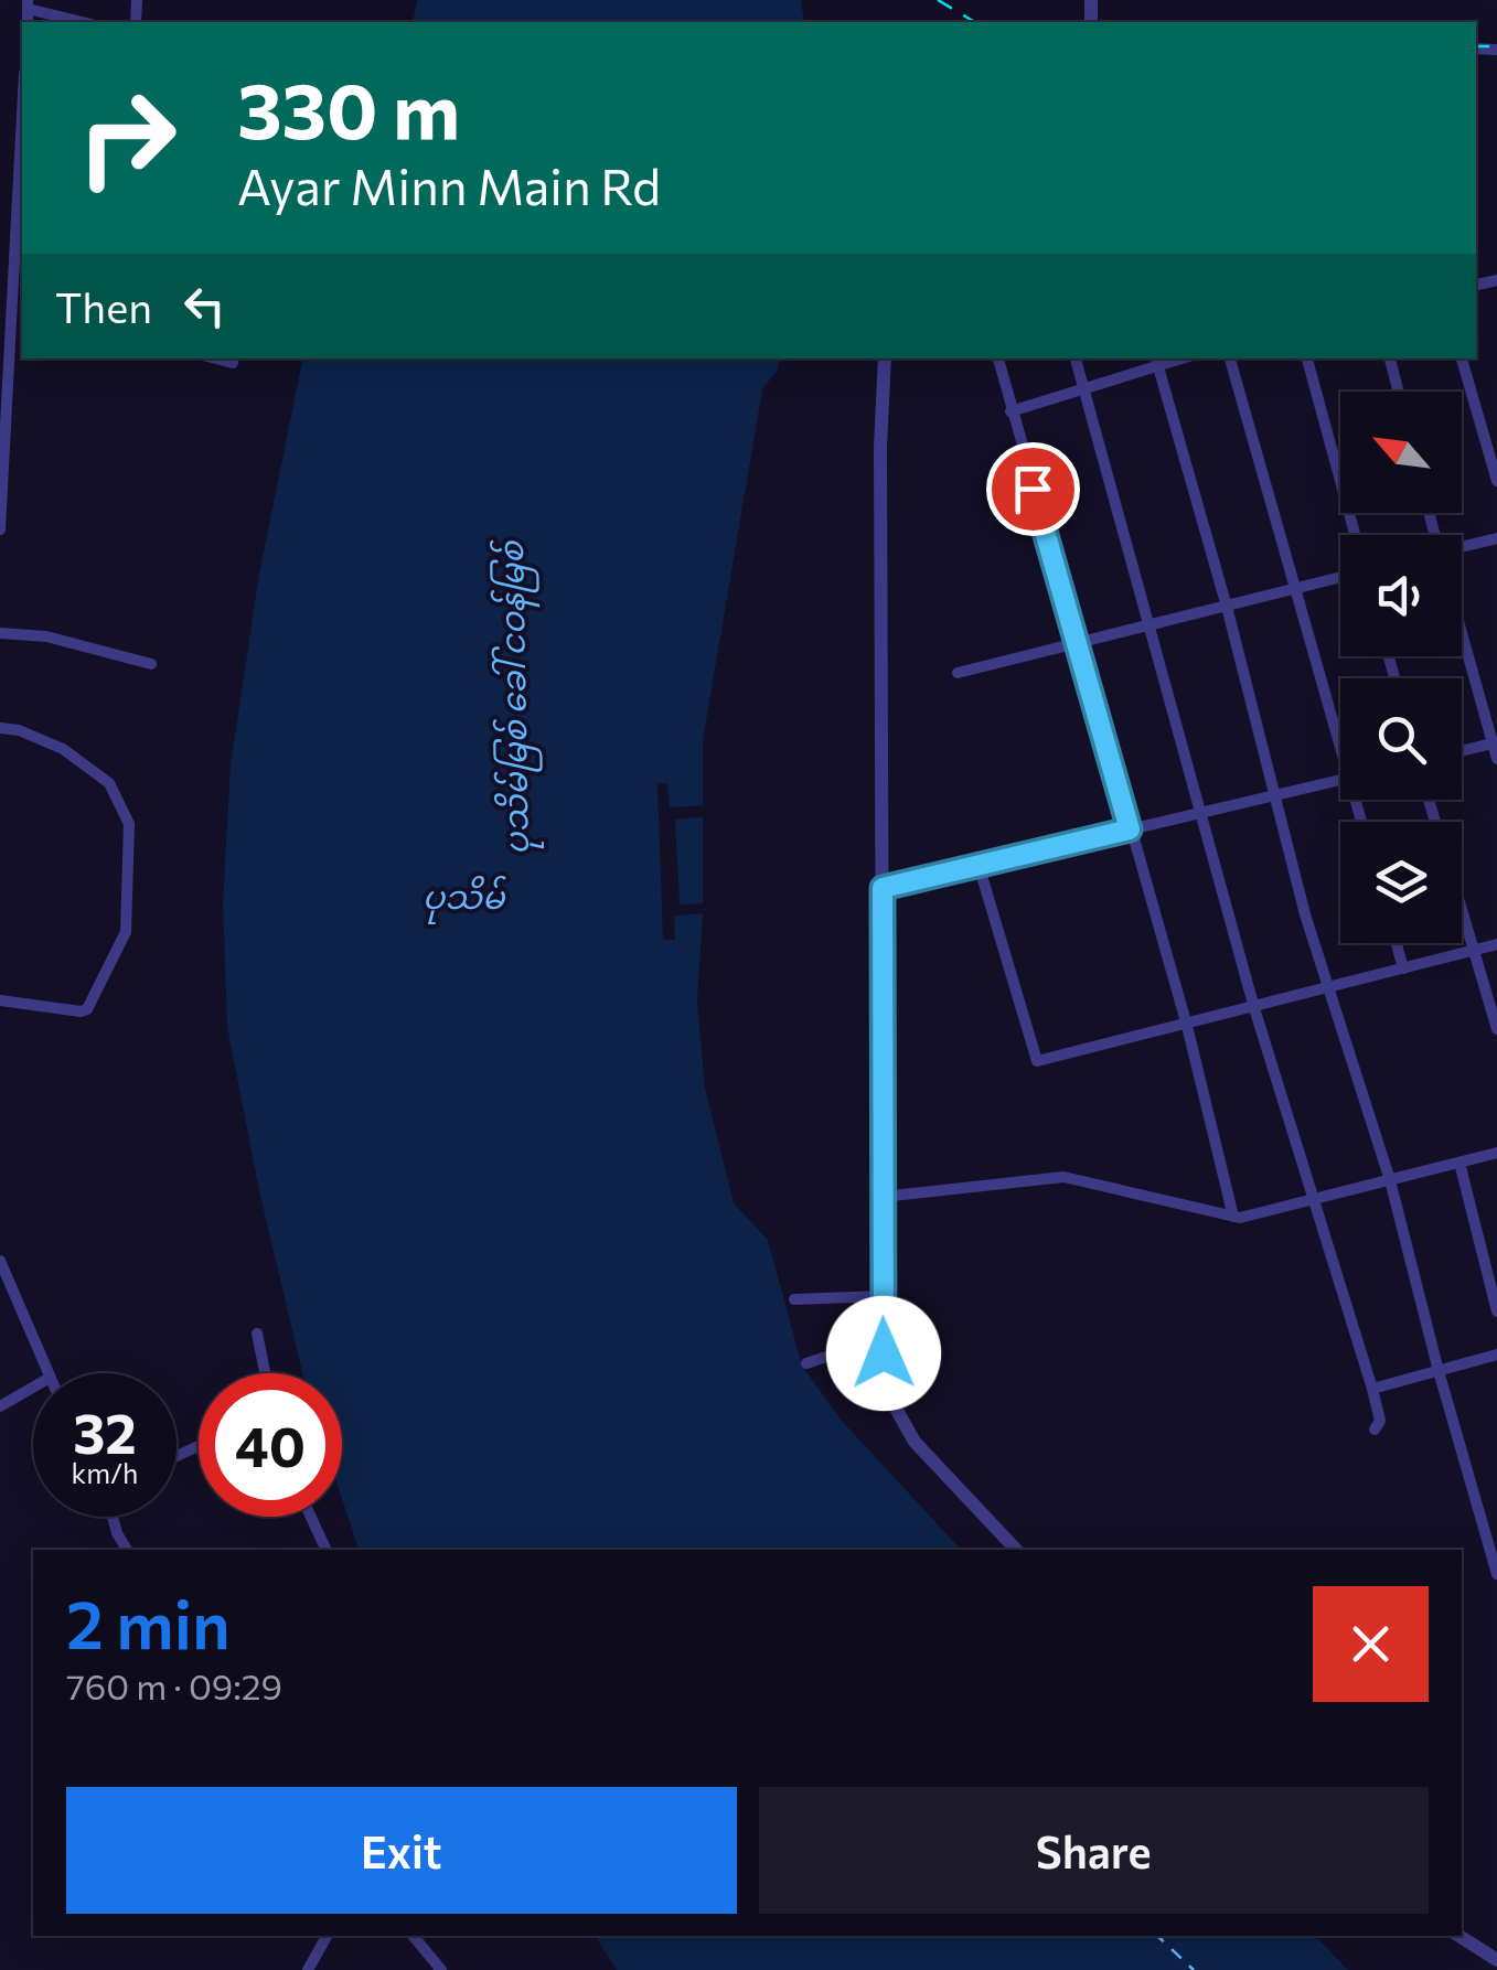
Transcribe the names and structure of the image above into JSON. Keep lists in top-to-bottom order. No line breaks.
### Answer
{"water":["ပုသိမ်မြစ် ခေါ် ငဝန်မြစ်","ပုသိမ်"],"north":"top left","page":{"turn":["330 m","Ayar Minn Main Rd"],"then":"Then","speed":"32 km/h","limit":"40","heading":["2 min","760 m · 09:29"],"buttons":["Exit","Share"]}}
